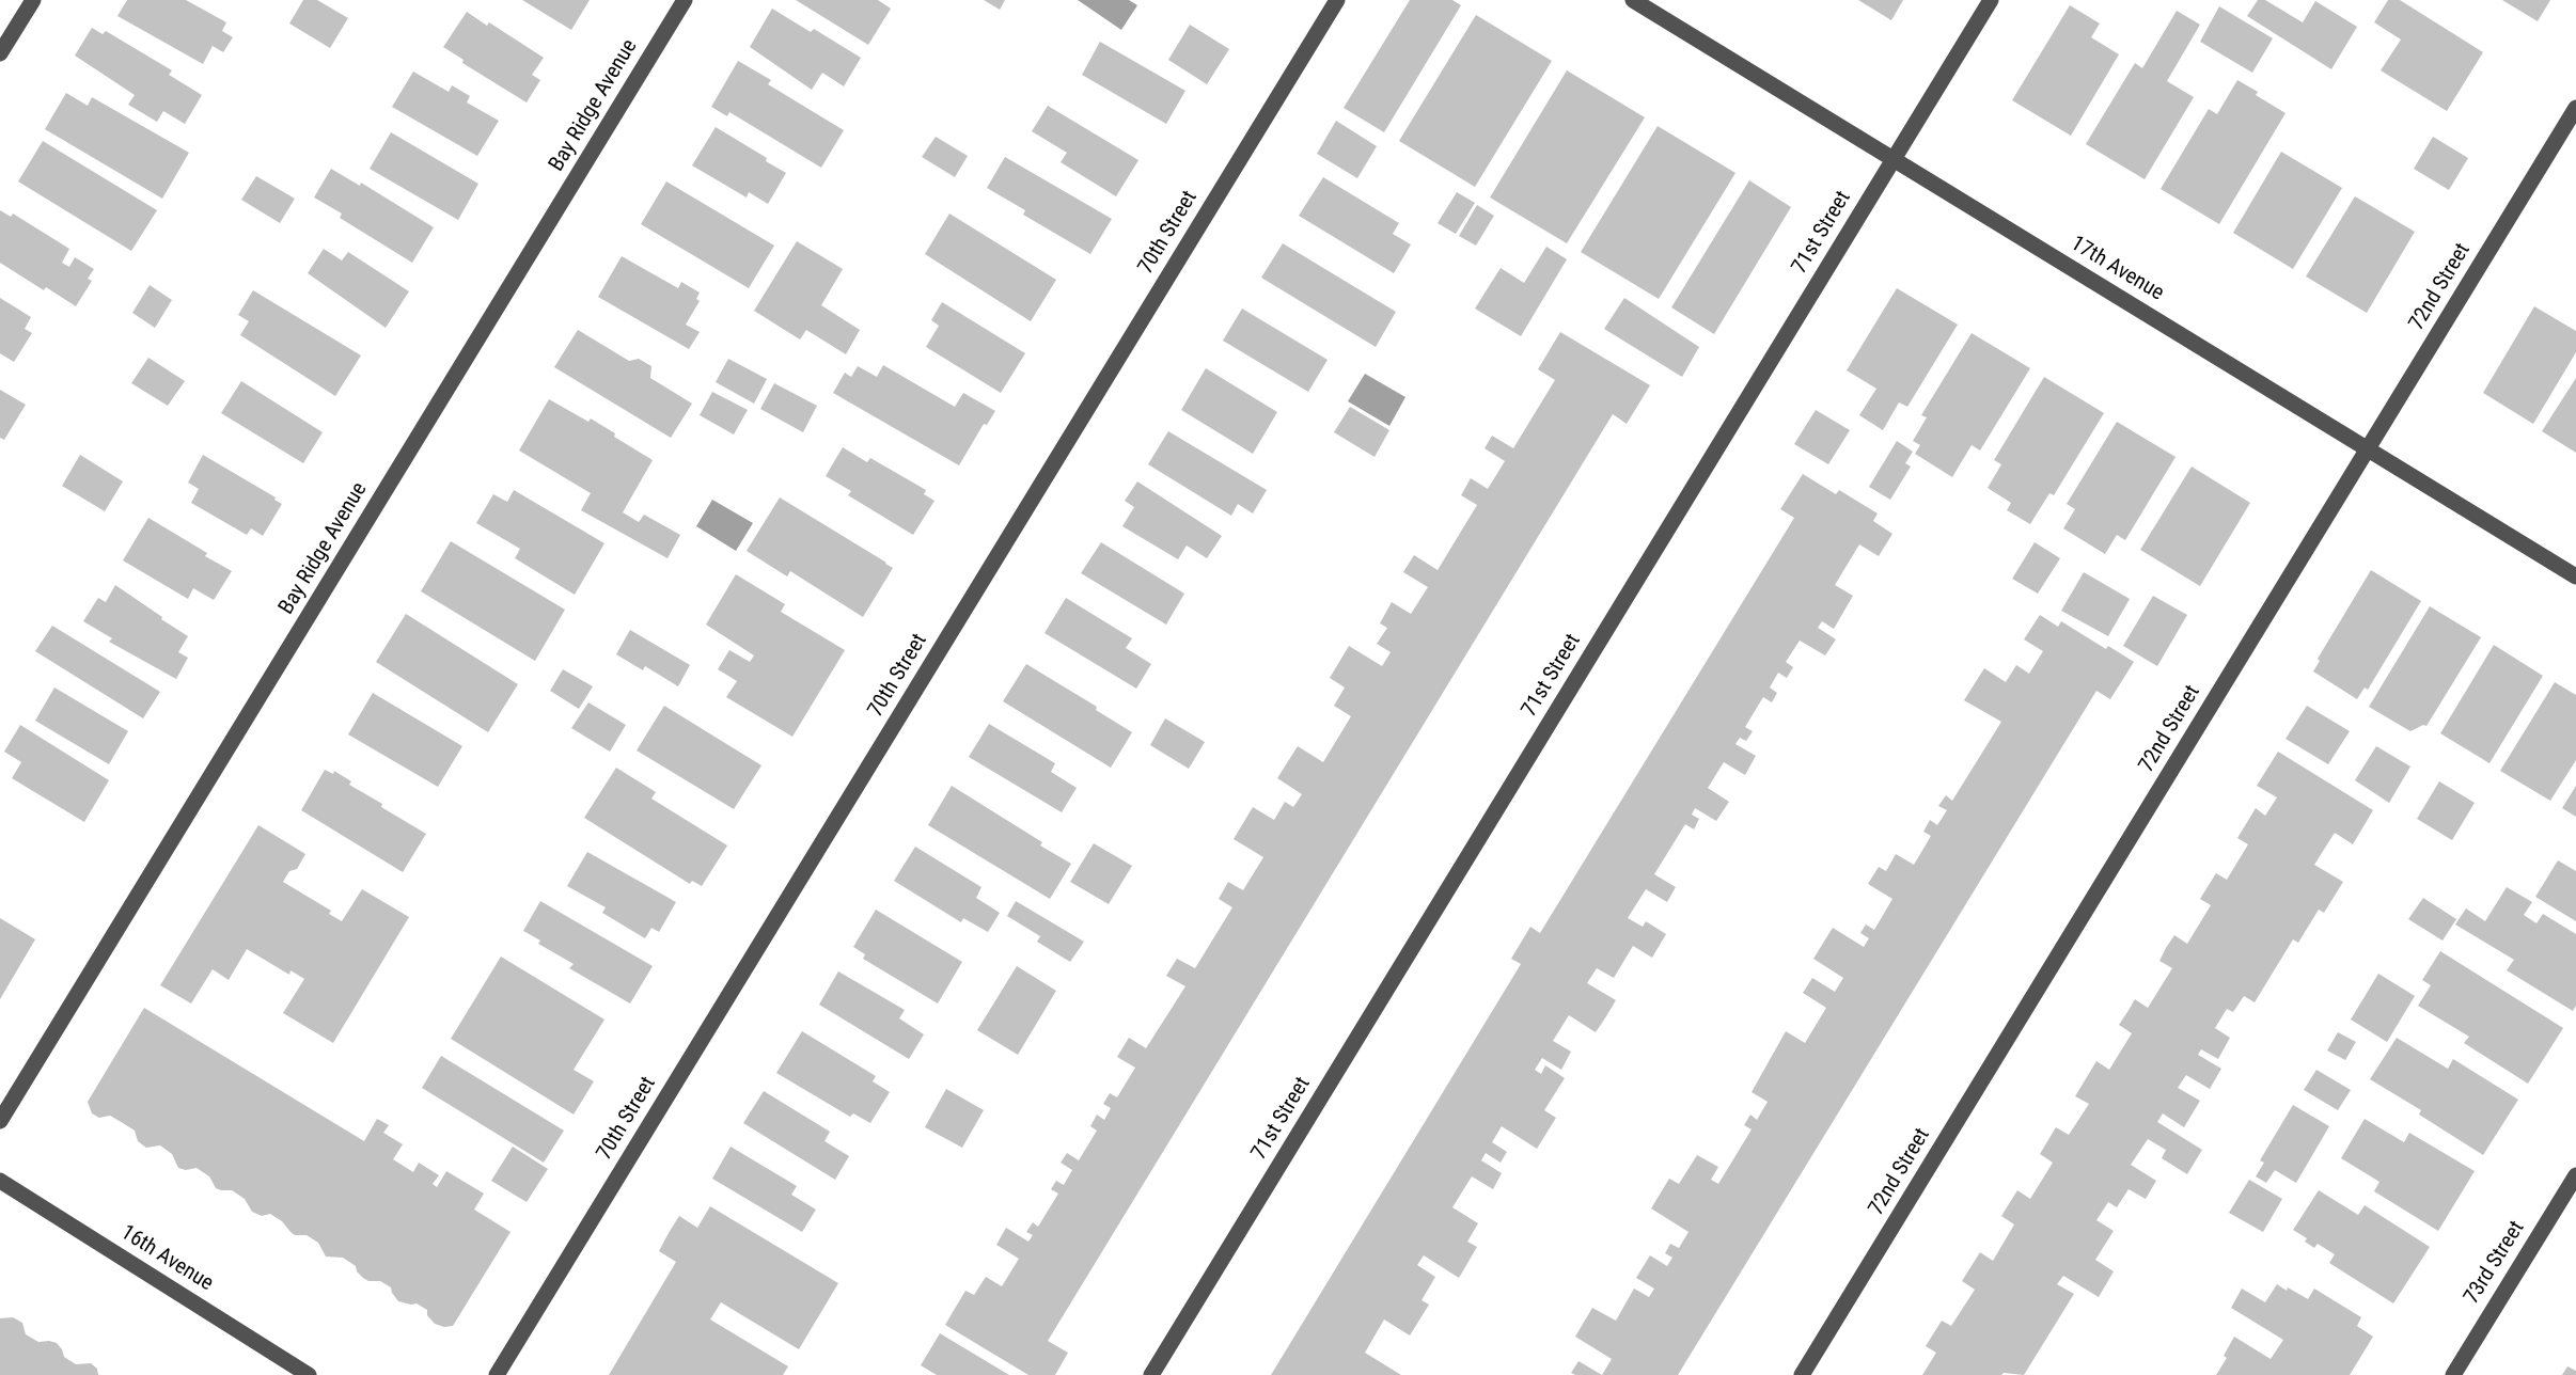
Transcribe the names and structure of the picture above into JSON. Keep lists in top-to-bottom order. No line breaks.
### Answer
{"streets":{"street":["Bay Ridge Avenue","70th Street","71st Street","17th Avenue","72nd Street","16th Avenue","73rd Street"]},"crossings":[["71st Street","17th Avenue"],["17th Avenue","72nd Street"]]}
